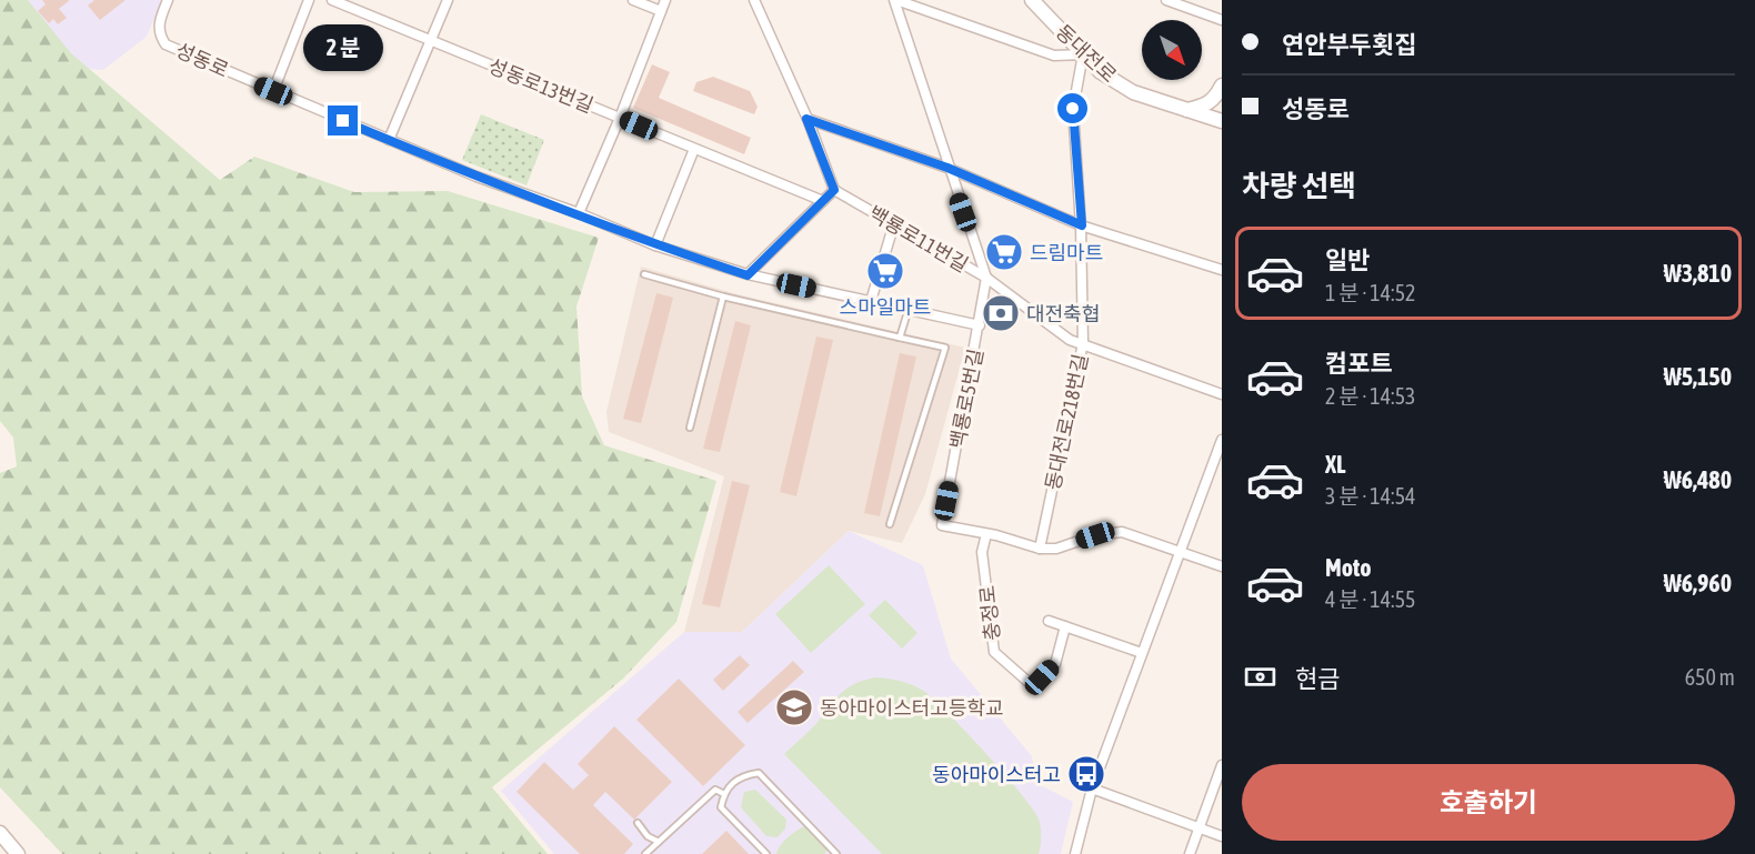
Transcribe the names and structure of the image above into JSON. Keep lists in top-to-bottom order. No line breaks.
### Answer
{"streets":{"main road":["동대전로"],"street":["성동로","성동로13번길","백룡로11번길","백룡로5번길","동대전로218번길","충정로"]},"crossings":[["동대전로","동대전로218번길"],["성동로","백룡로5번길"],["백룡로11번길","백룡로5번길"],["백룡로11번길","동대전로218번길"],["백룡로5번길","동대전로218번길"],["백룡로5번길","충정로"]],"places":{"supermarket":["드림마트","스마일마트"],"bank":["대전축협"],"school or university":["동아마이스터고등학교"],"bus stop":["동아마이스터고"]},"north":"bottom right","page":{"banner":["연안부두횟집","성동로"],"bubble":"2 분","heading":"차량 선택","list":[{"name":"일반","note":"1 분 · 14:52","value":"₩3,810"},{"name":"컴포트","note":"2 분 · 14:53","value":"₩5,150"},{"name":"XL","note":"3 분 · 14:54","value":"₩6,480"},{"name":"Moto","note":"4 분 · 14:55","value":"₩6,960"}],"pay":["현금","650 m"],"buttons":"호출하기"}}
